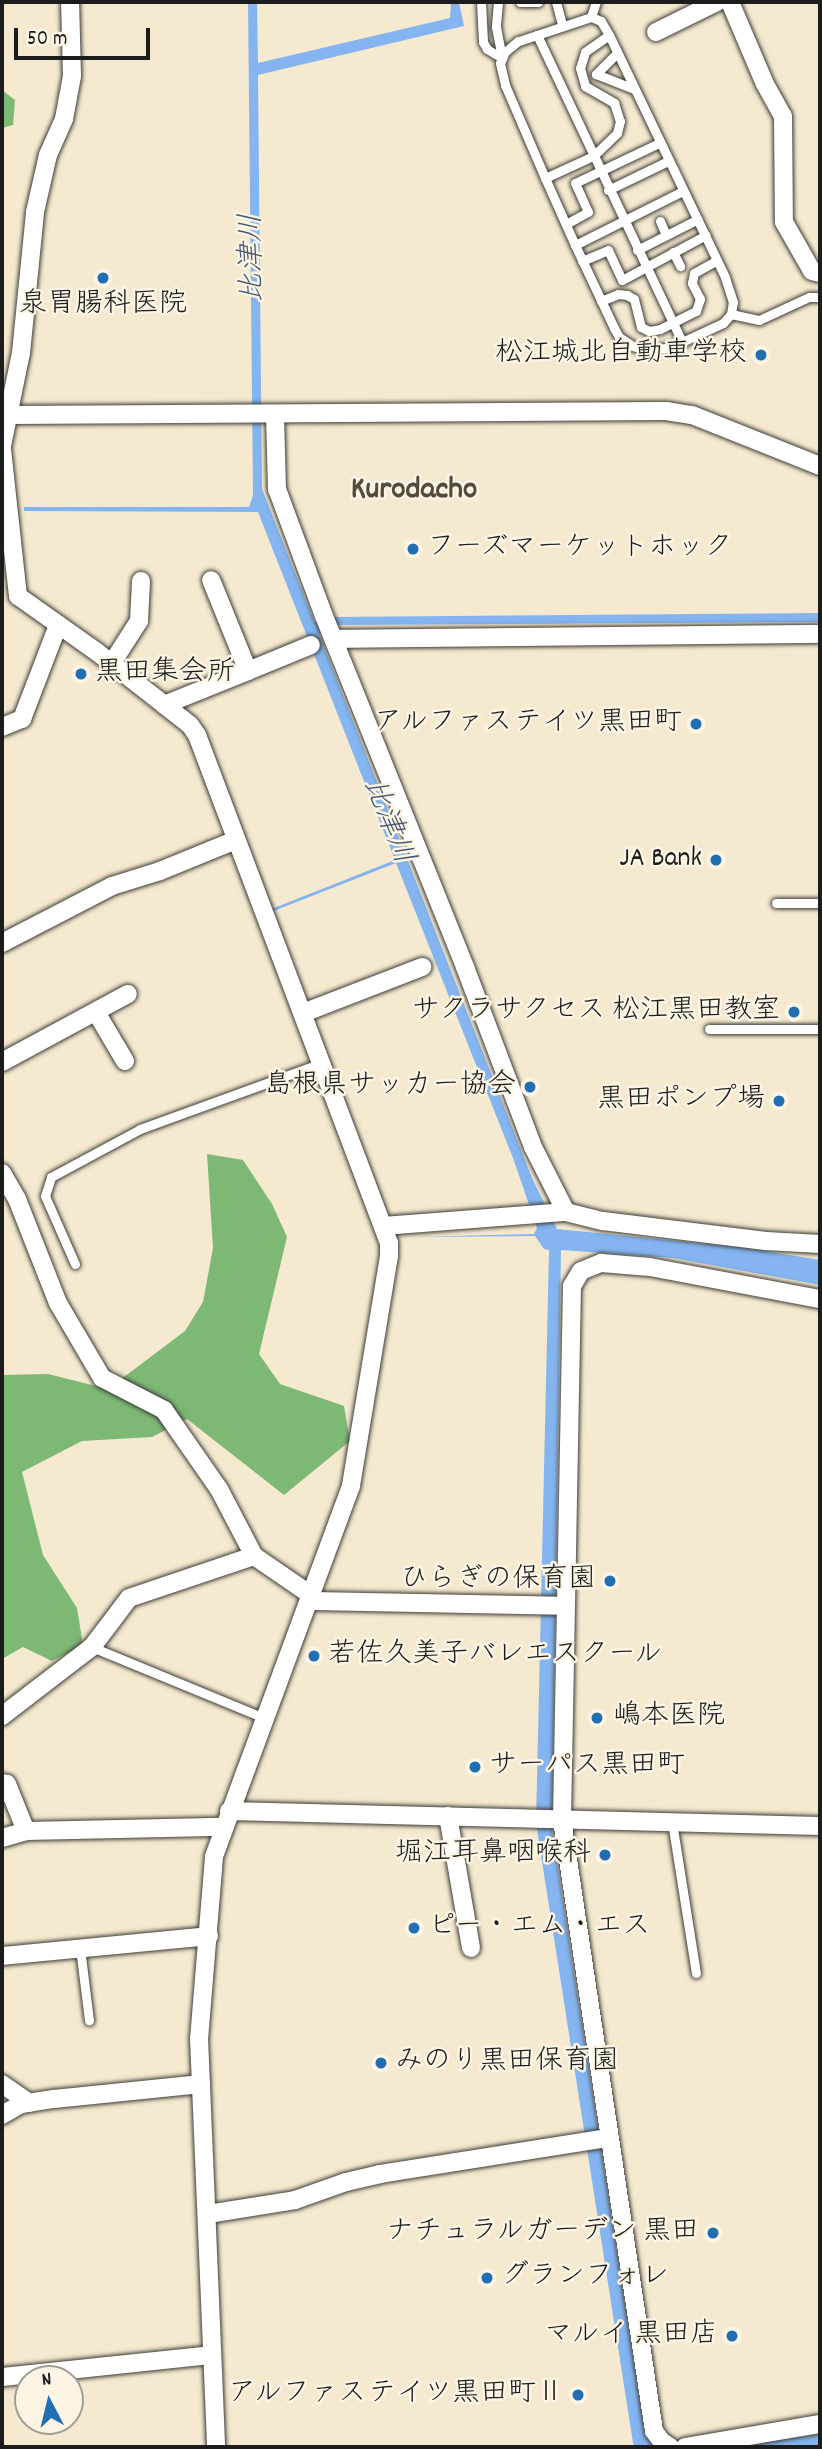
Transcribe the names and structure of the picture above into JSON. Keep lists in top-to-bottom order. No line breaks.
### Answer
{"districts":["Kurodacho"],"water":["比津川"],"places":["泉胃腸科医院","松江城北自動車学校","フーズマーケットホック","黒田集会所","アルファステイツ黒田町","JA Bank","サクラサクセス 松江黒田教室","島根県サッカー協会","黒田ポンプ場","ひらぎの保育園","若佐久美子バレエスクール","嶋本医院","サーパス黒田町","堀江耳鼻咽喉科","ピー・エム・エス","みのり黒田保育園","ナチュラルガーデン 黒田","グランフォレ","マルイ 黒田店","アルファステイツ黒田町Ⅱ"],"scale_bar":"50 m","north":"top"}
